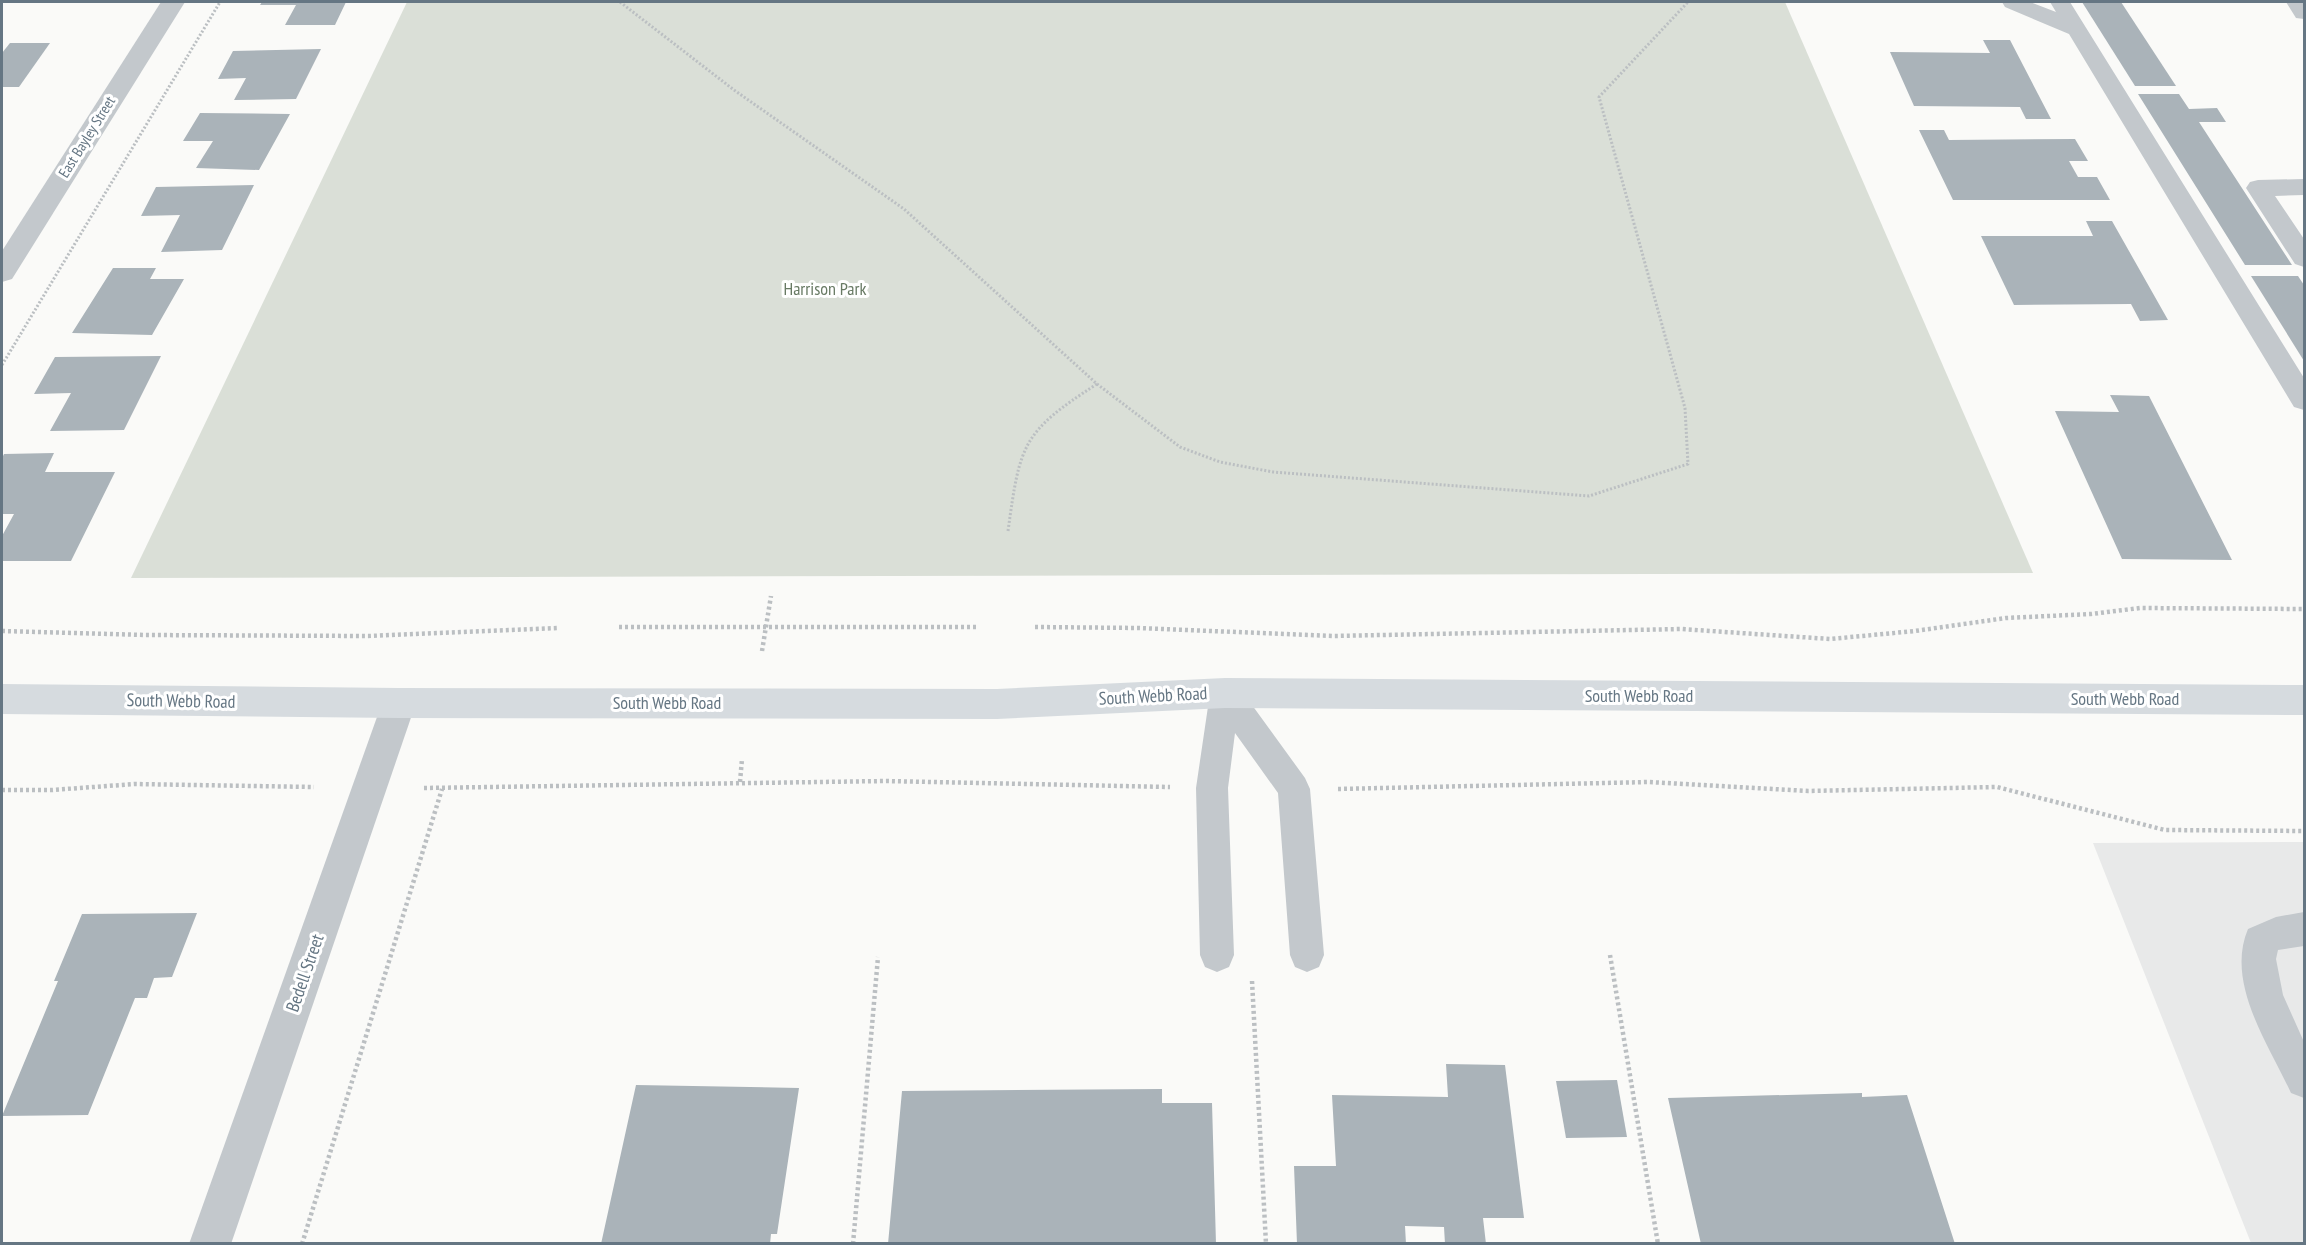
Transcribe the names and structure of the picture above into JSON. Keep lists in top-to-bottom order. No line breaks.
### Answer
{"streets":{"main road":["South Webb Road"],"street":["East Bayley Street","Bedell Street"]},"crossings":[["South Webb Road","Bedell Street"]],"parks":["Harrison Park"]}
